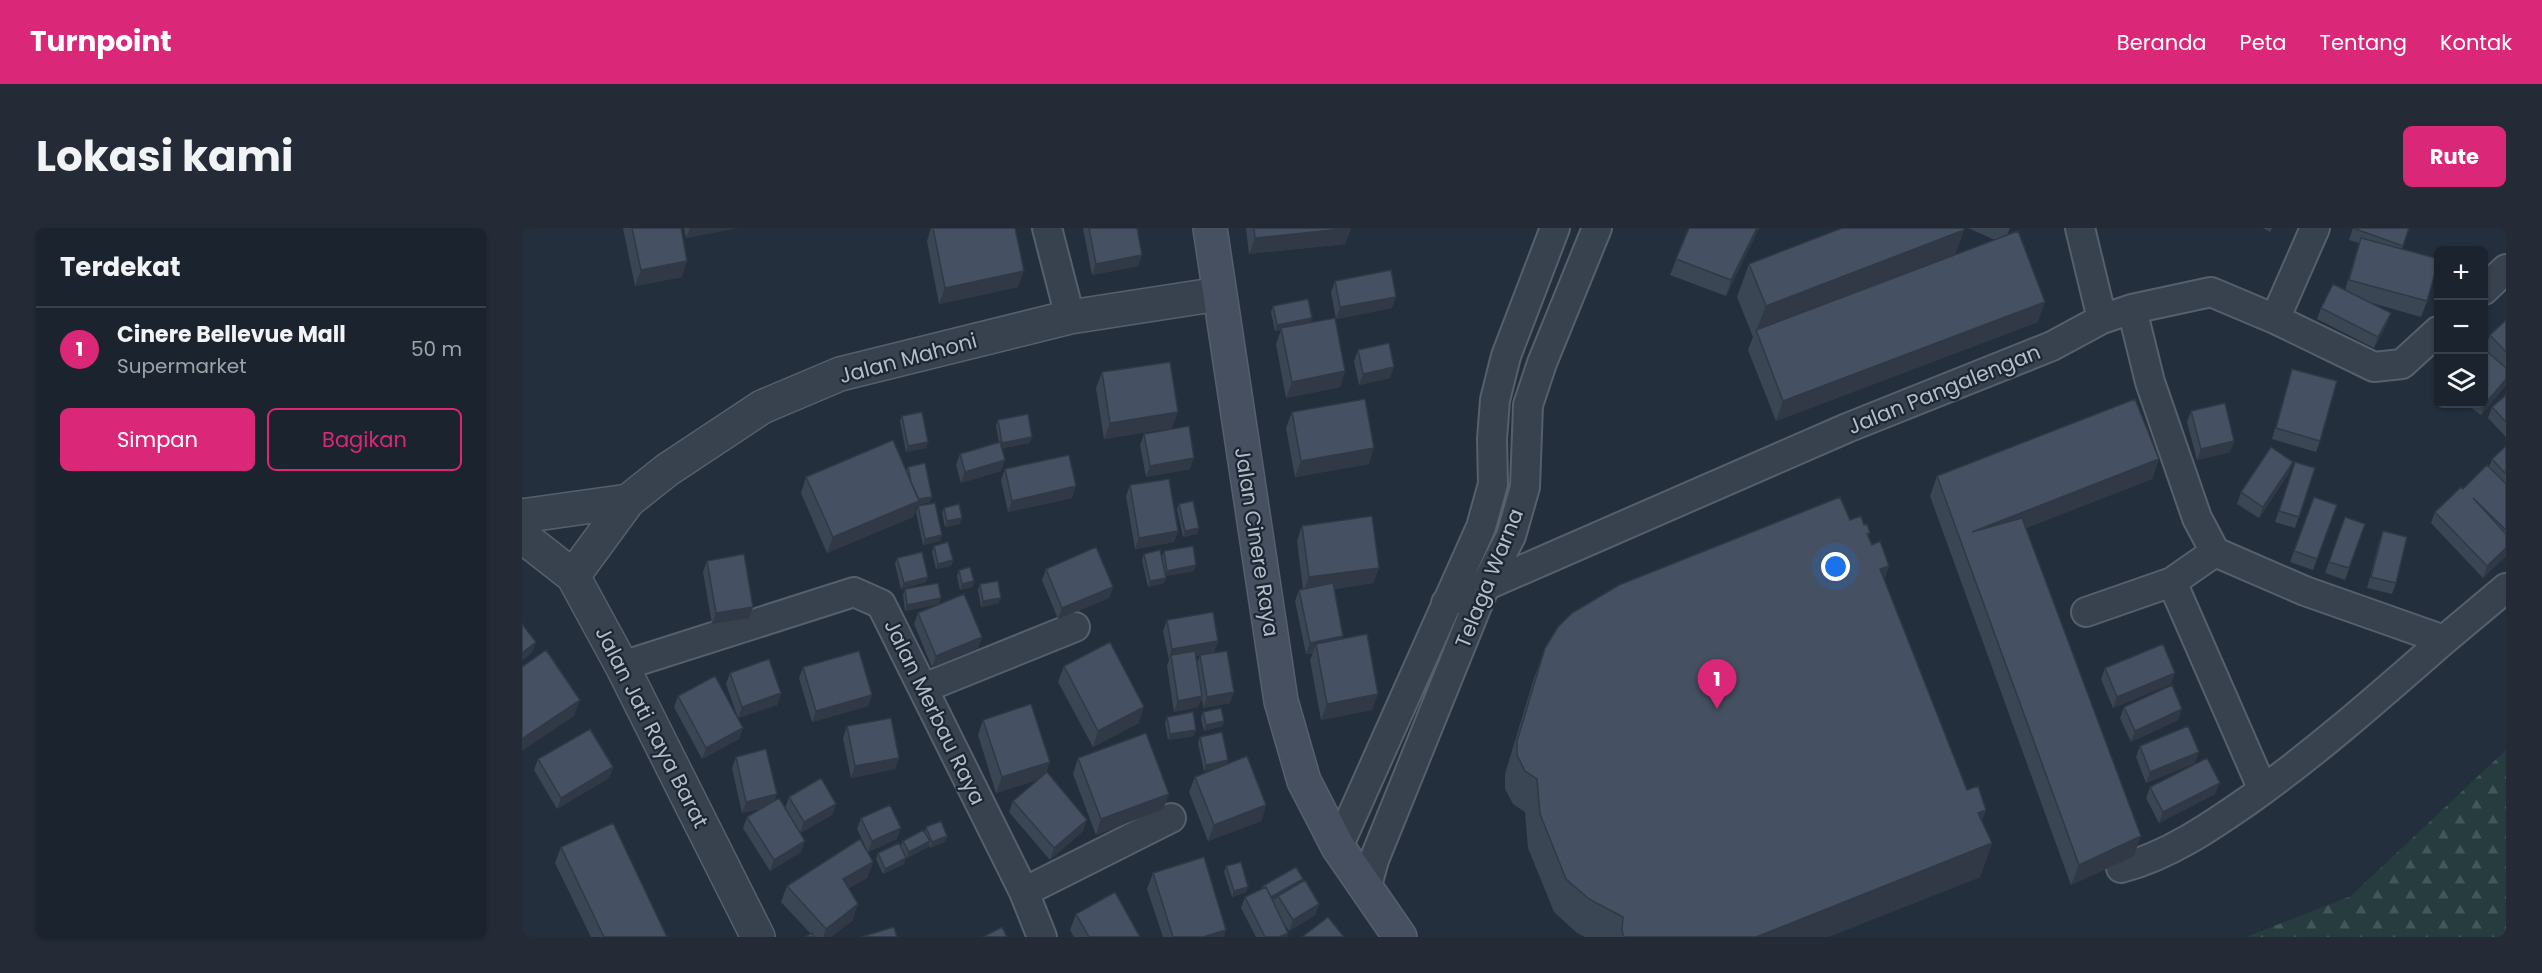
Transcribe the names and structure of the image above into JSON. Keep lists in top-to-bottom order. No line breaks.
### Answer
{"streets":{"main road":["Jalan Cinere Raya"],"street":["Jalan Mahoni","Jalan Pangalengan","Telaga Warna","Jalan Merbau Raya","Jalan Jati Raya Barat"]},"crossings":[["Jalan Mahoni","Jalan Cinere Raya"],["Jalan Mahoni","Jalan Jati Raya Barat"],["Jalan Pangalengan","Telaga Warna"],["Jalan Cinere Raya","Telaga Warna"],["Jalan Merbau Raya","Jalan Jati Raya Barat"]],"page":{"header":"Turnpoint","nav":["Beranda","Peta","Tentang","Kontak"],"title":"Lokasi kami","buttons":["Rute",["Simpan","Bagikan"]],"heading":"Terdekat","map_buttons":["+","−"],"list":[{"mark":"1","name":"Cinere Bellevue Mall","note":"Supermarket","value":"50 m"}],"pins":"1"}}
